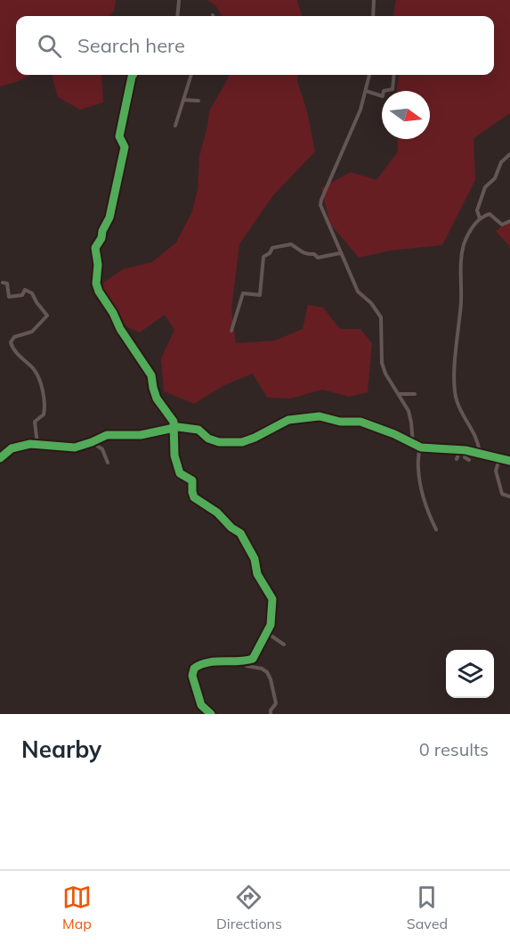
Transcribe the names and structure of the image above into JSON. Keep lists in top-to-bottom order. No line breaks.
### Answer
{"north":"right","page":{"search":"Search here","heading":["Nearby","0 results"],"nav":["Map","Directions","Saved"]}}
